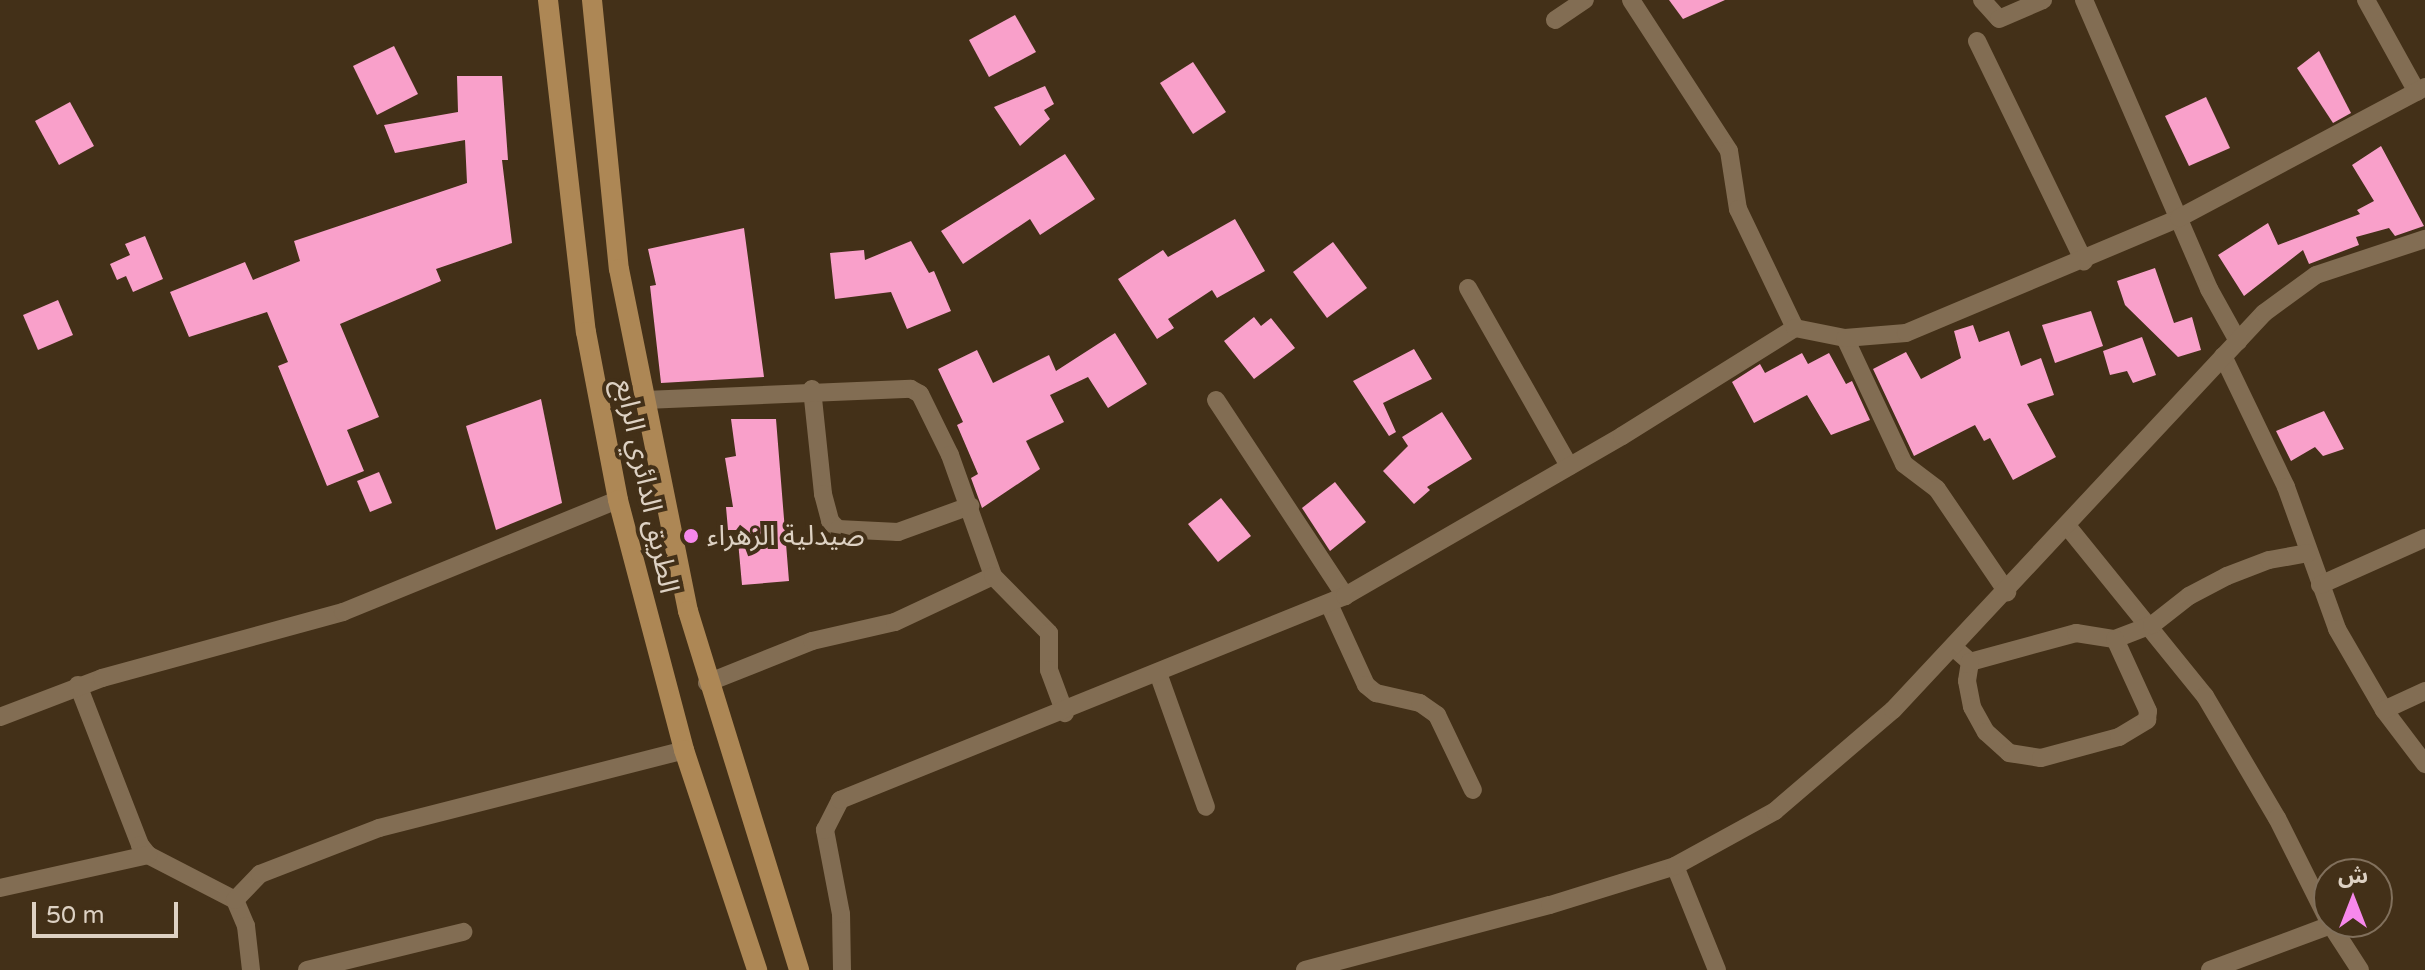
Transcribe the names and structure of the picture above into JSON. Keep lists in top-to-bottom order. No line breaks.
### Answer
{"streets":{"main road":["الطريق الدائري الرابع"]},"places":["صيدلية الزهراء"],"scale_bar":"50 m","north":"top"}
